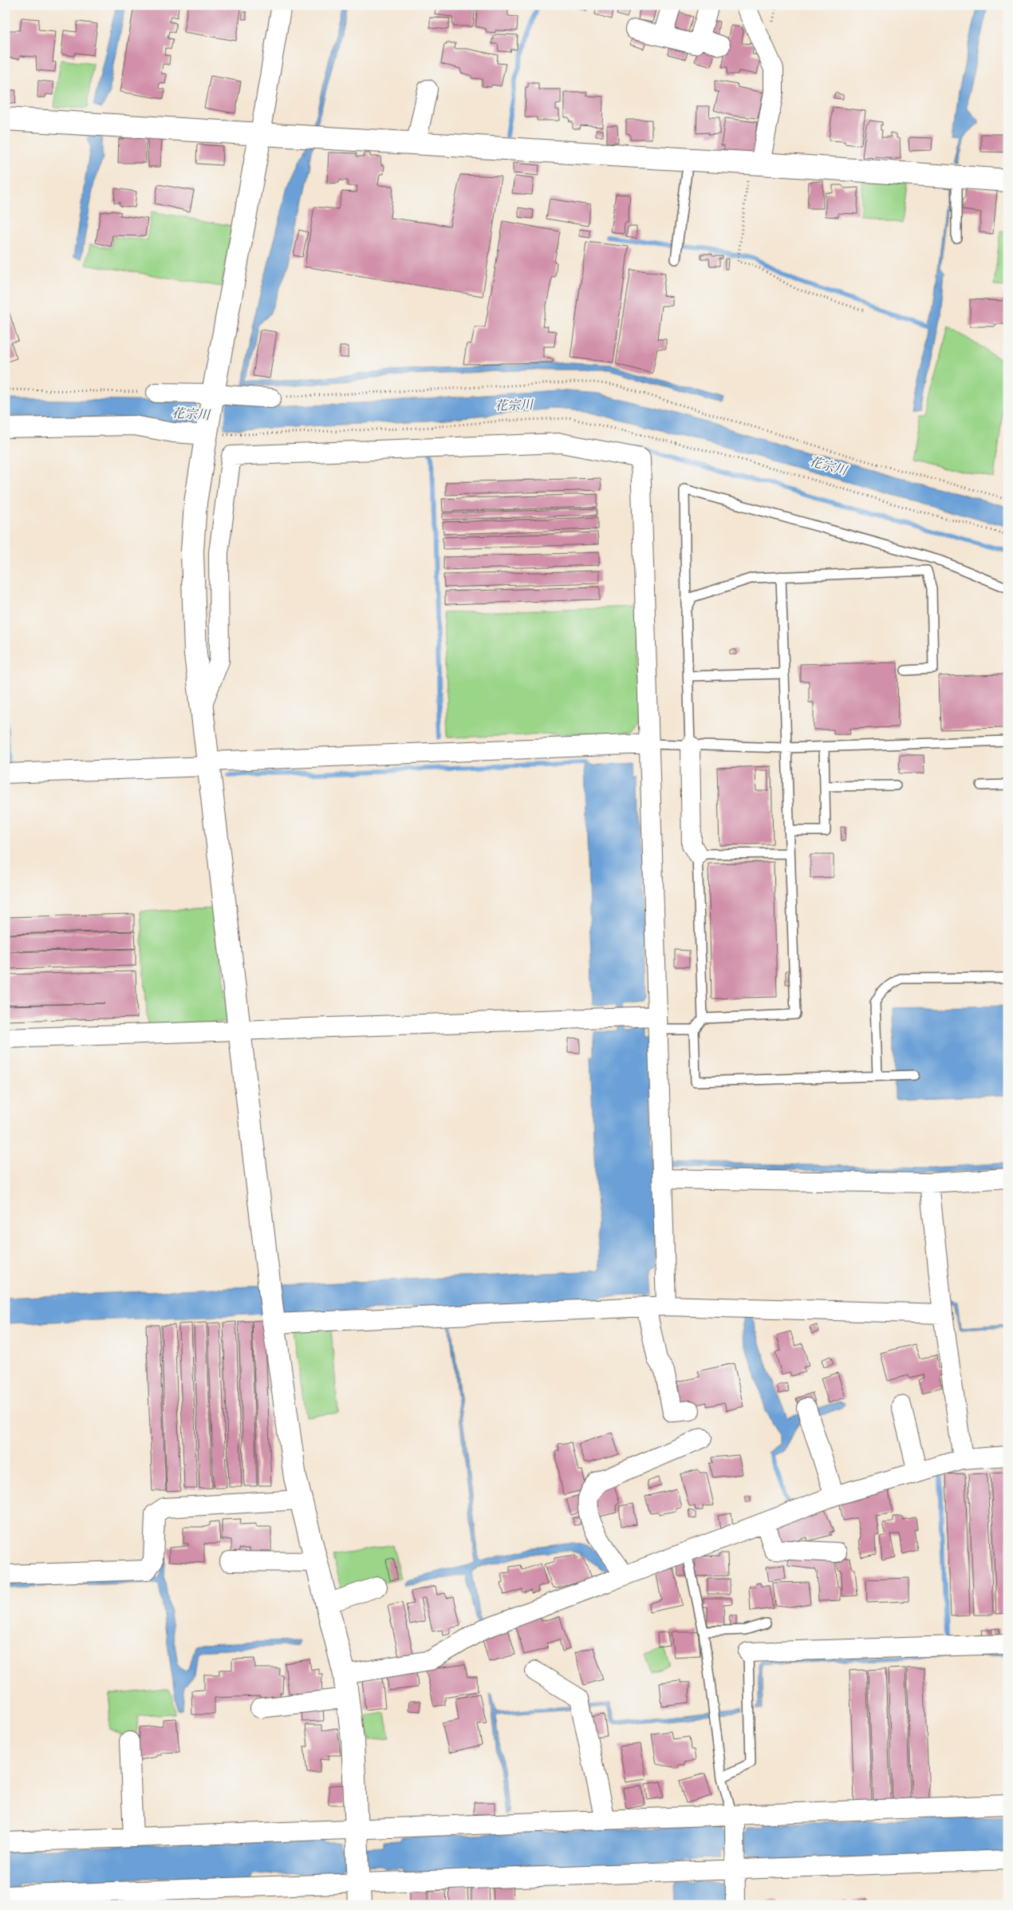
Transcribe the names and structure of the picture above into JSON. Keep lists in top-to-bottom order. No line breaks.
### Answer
{"water":["花宗川"]}
